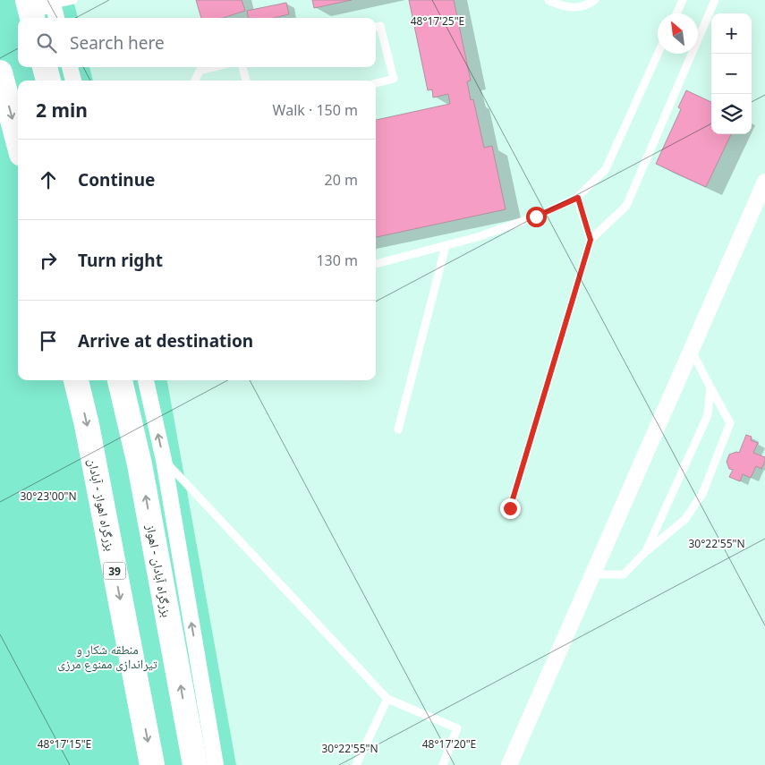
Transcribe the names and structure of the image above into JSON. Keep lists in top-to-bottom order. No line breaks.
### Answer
{"streets":{"highway":["بزرگراه اهواز - آبادان","39","بزرگراه آبادان - اهواز"]},"one_way":["بزرگراه اهواز - آبادان","بزرگراه آبادان - اهواز"],"parks":["منطقه شکار و تیراندازی ممنوع مرزی"],"north":"top left","page":{"map_buttons":["+","−"],"search":"Search here","heading":["2 min","Walk · 150 m"],"list":[["Continue","20 m"],["Turn right","130 m"],"Arrive at destination"]},"coordinates":["48°17'25\"E","30°23'00\"N","30°22'55\"N","48°17'15\"E","48°17'20\"E"]}
